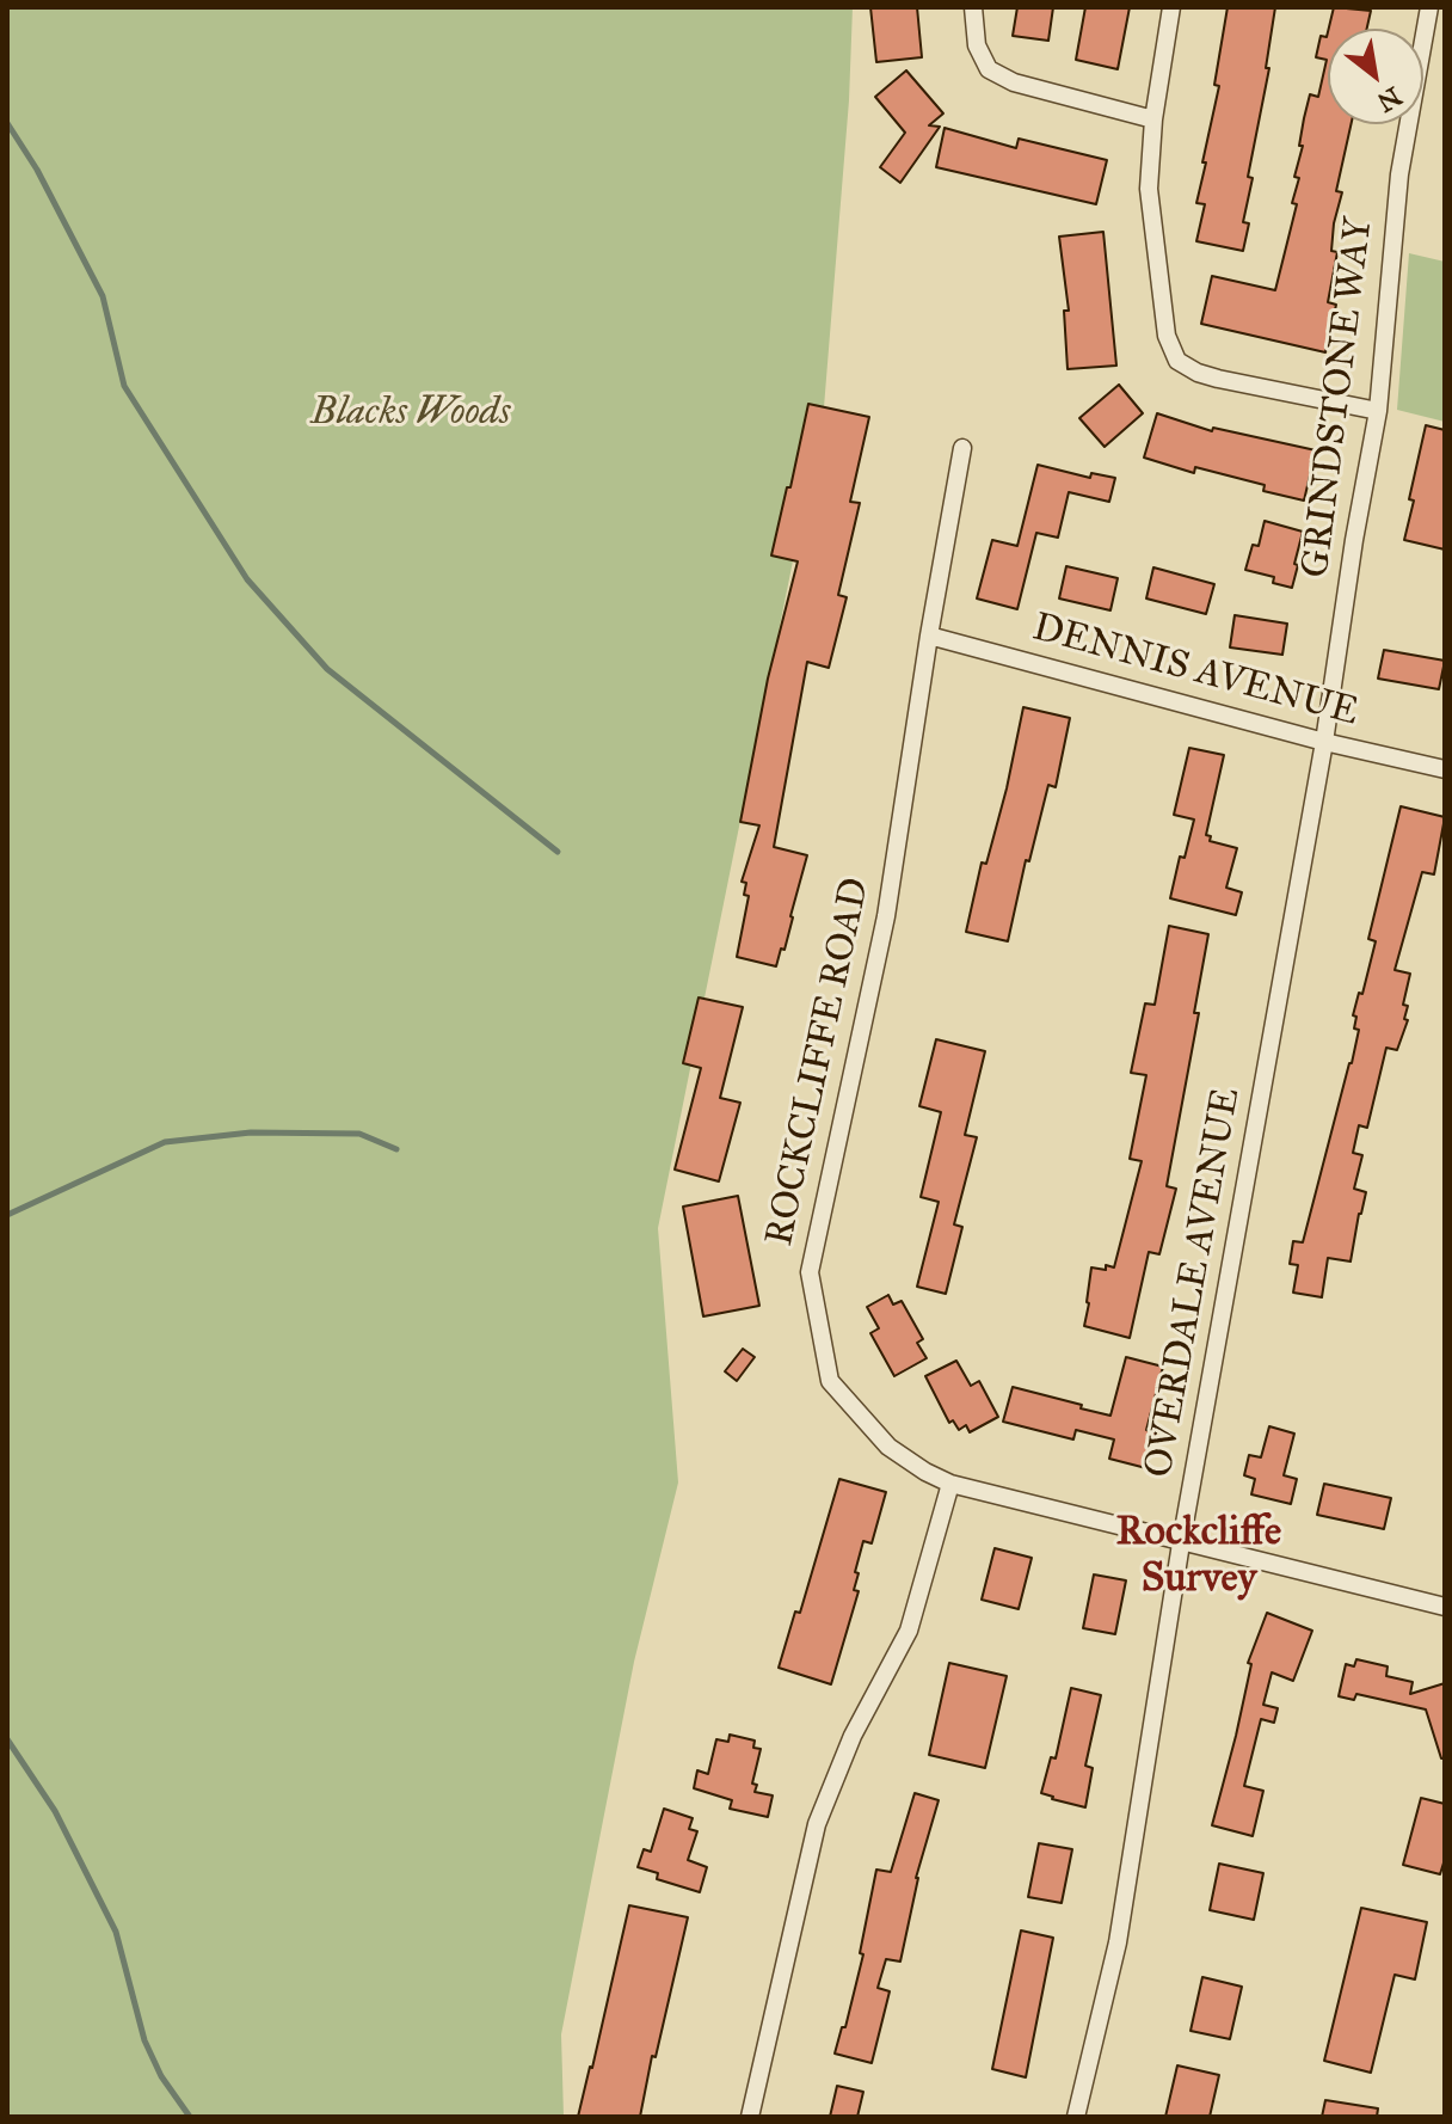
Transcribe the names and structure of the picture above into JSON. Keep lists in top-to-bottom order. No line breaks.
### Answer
{"streets":{"street":["GRINDSTONE WAY","DENNIS AVENUE","ROCKCLIFFE ROAD","OVERDALE AVENUE"]},"crossings":[["GRINDSTONE WAY","DENNIS AVENUE"],["GRINDSTONE WAY","OVERDALE AVENUE"],["DENNIS AVENUE","ROCKCLIFFE ROAD"],["DENNIS AVENUE","OVERDALE AVENUE"],["ROCKCLIFFE ROAD","OVERDALE AVENUE"]],"districts":["Rockcliffe Survey"],"parks":["Blacks Woods"],"north":"bottom right"}
